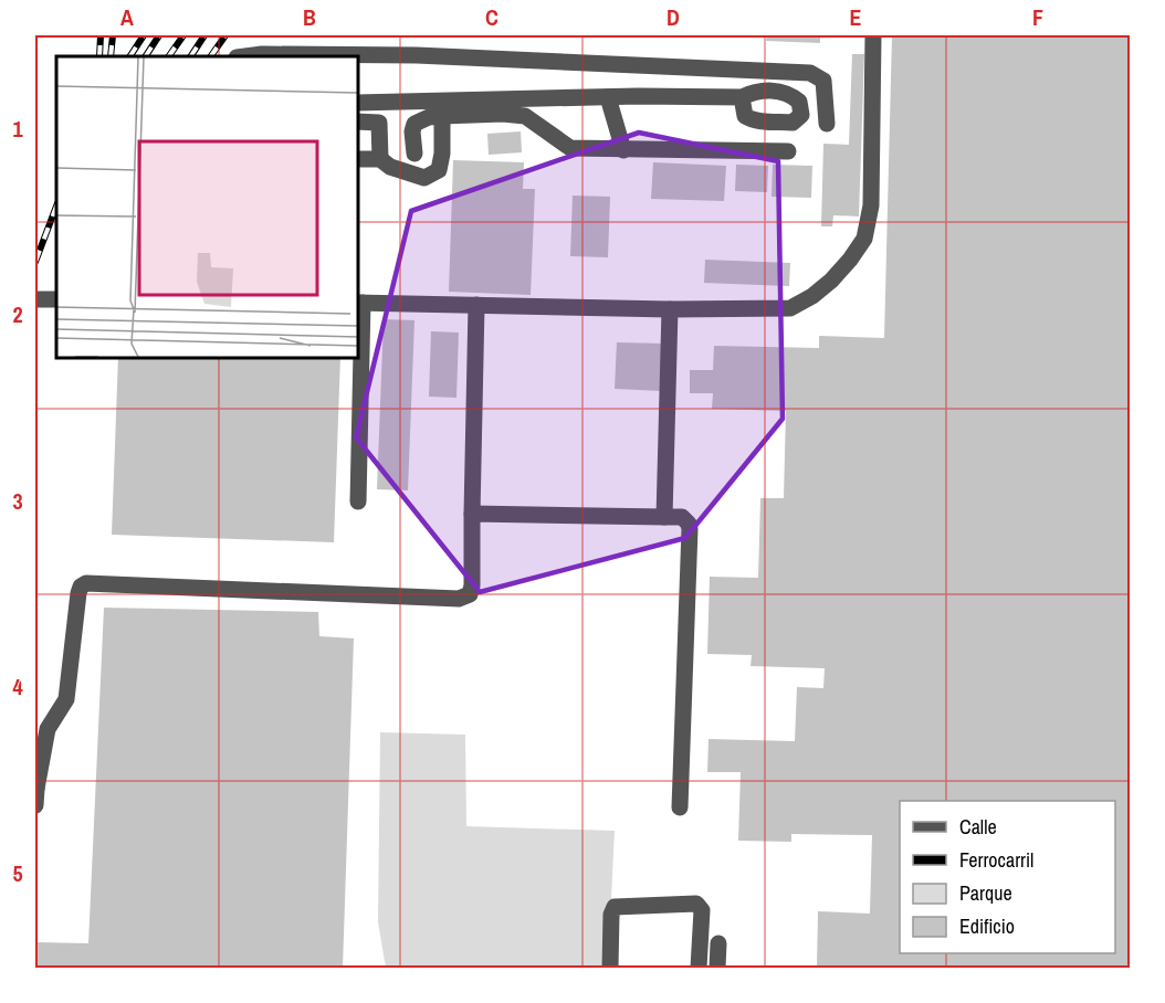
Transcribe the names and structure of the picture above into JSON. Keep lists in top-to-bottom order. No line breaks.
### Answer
{"legend":["Calle","Ferrocarril","Parque","Edificio"],"grid":{"columns":["A","B","C","D","E","F"],"rows":["1","2","3","4","5"]}}
